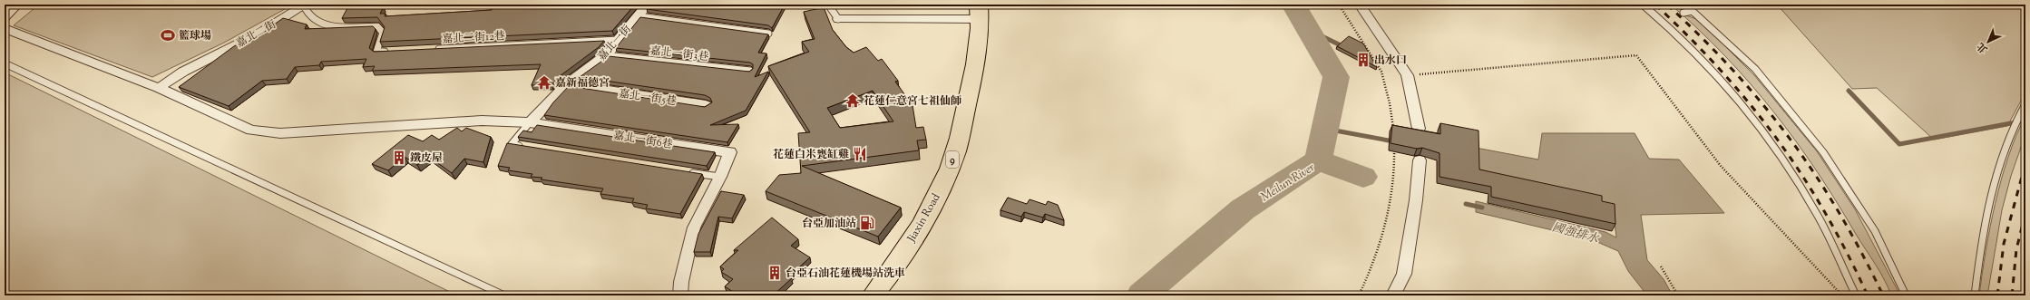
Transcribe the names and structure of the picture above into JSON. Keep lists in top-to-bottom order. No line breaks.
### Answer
{"streets":{"main road":["9","Jiaxin Road"],"street":["嘉北二街","嘉北一街","嘉北一街5巷","嘉北一街6巷"],"lane":["嘉北二街12巷","嘉北一街3巷"]},"crossings":[["嘉北二街12巷","嘉北一街"],["嘉北一街","嘉北一街3巷"],["嘉北一街","嘉北一街5巷"],["嘉北一街","嘉北一街6巷"]],"water":["Meilun River","國強排水"],"places":{"sports":["籃球場"],"building":["出水口","鐵皮屋","台亞石油花蓮機場站洗車"],"temple":["嘉新福德宮","花蓮仁意宮七祖仙師"],"restaurant":["花蓮白米甕缸雞"],"fuel station":["台亞加油站"]},"north":"bottom left"}
